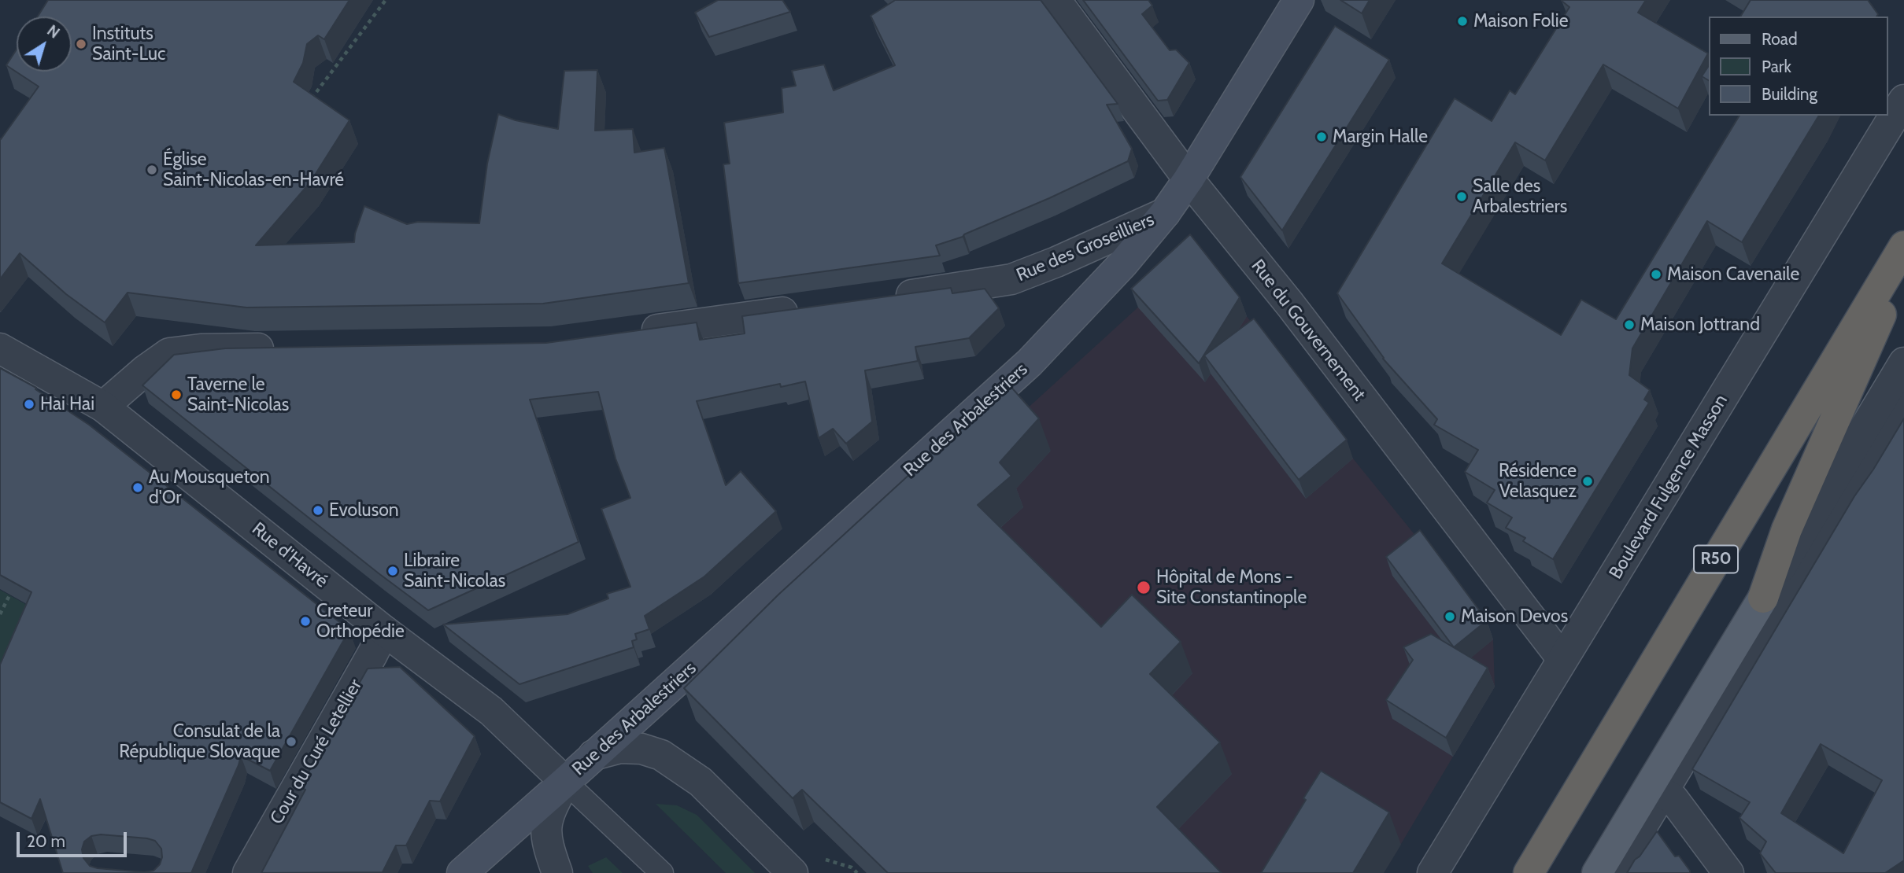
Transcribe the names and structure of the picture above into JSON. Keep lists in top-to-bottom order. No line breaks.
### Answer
{"streets":{"highway":["R50"],"main road":["Rue des Arbalestriers"],"street":["Rue des Groseilliers","Rue du Gouvernement","Boulevard Fulgence Masson","Rue d'Havré","Cour du Curé Letellier"]},"crossings":[["Rue des Groseilliers","Rue des Arbalestriers"],["Rue du Gouvernement","Rue des Arbalestriers"],["Rue du Gouvernement","Boulevard Fulgence Masson"],["Rue des Arbalestriers","Rue d'Havré"],["Rue d'Havré","Cour du Curé Letellier"]],"places":["Maison Folie","Instituts Saint-Luc","Margin Halle","Église Saint-Nicolas-en-Havré","Salle des Arbalestriers","Maison Cavenaile","Maison Jottrand","Taverne le Saint-Nicolas","Hai Hai","Résidence Velasquez","Au Mousqueton d'Or","Evoluson","Libraire Saint-Nicolas","Hôpital de Mons - Site Constantinople","Maison Devos","Creteur Orthopédie","Consulat de la République Slovaque"],"legend":["Road","Park","Building"],"scale_bar":"20 m","north":"top right"}
